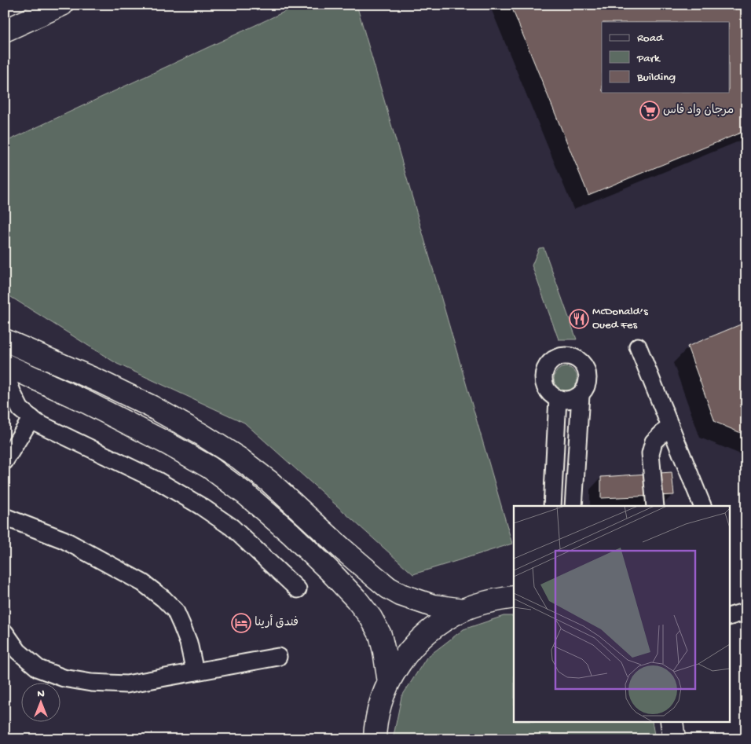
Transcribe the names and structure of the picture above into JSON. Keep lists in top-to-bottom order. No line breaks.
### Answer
{"places":{"supermarket":["مرجان واد فاس"],"restaurant":["McDonald’s Oued Fes"],"hotel":["فندق أرينا"]},"legend":["Road","Park","Building"],"north":"top"}
